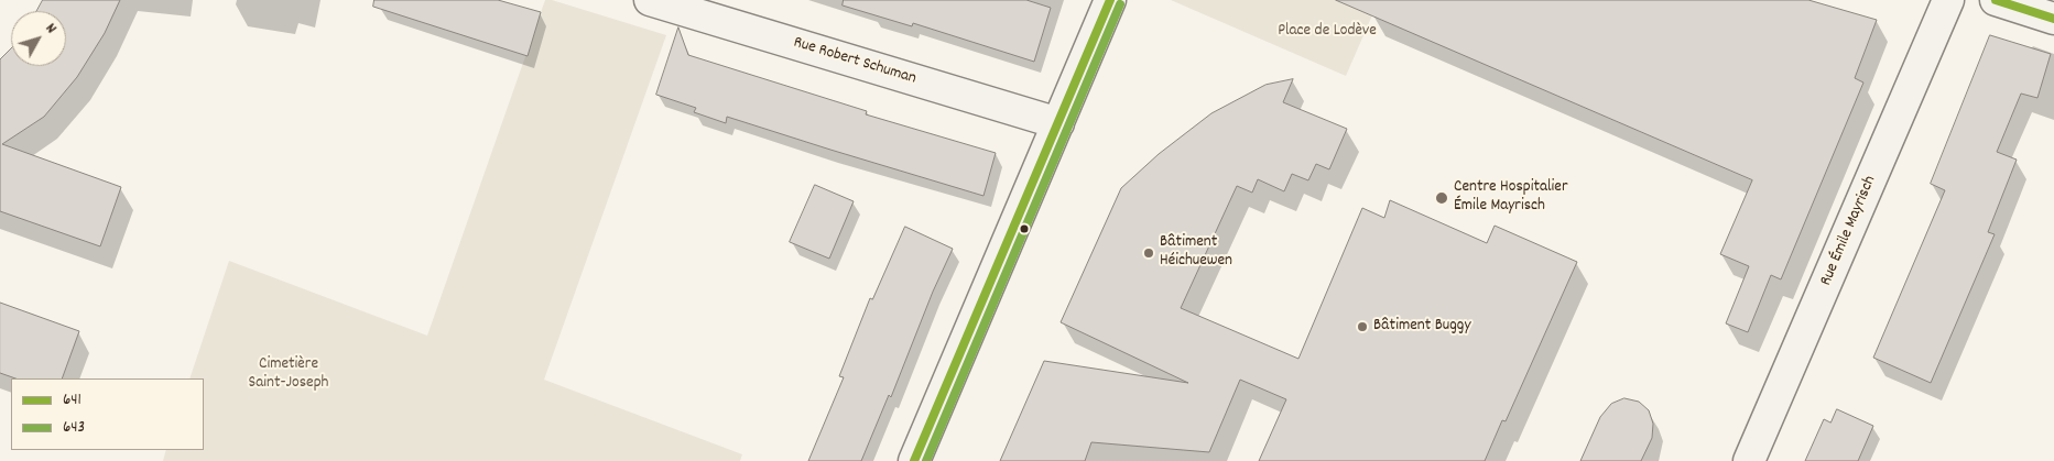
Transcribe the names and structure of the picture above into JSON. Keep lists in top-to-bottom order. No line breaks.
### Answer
{"streets":{"street":["Rue Robert Schuman","Rue Émile Mayrisch"]},"parks":["Place de Lodève","Cimetière Saint-Joseph"],"places":["Centre Hospitalier Émile Mayrisch","Bâtiment Héichuewen","Bâtiment Buggy"],"lines":["transit line 641","transit line 643"],"legend":["641","643"],"north":"top right"}
